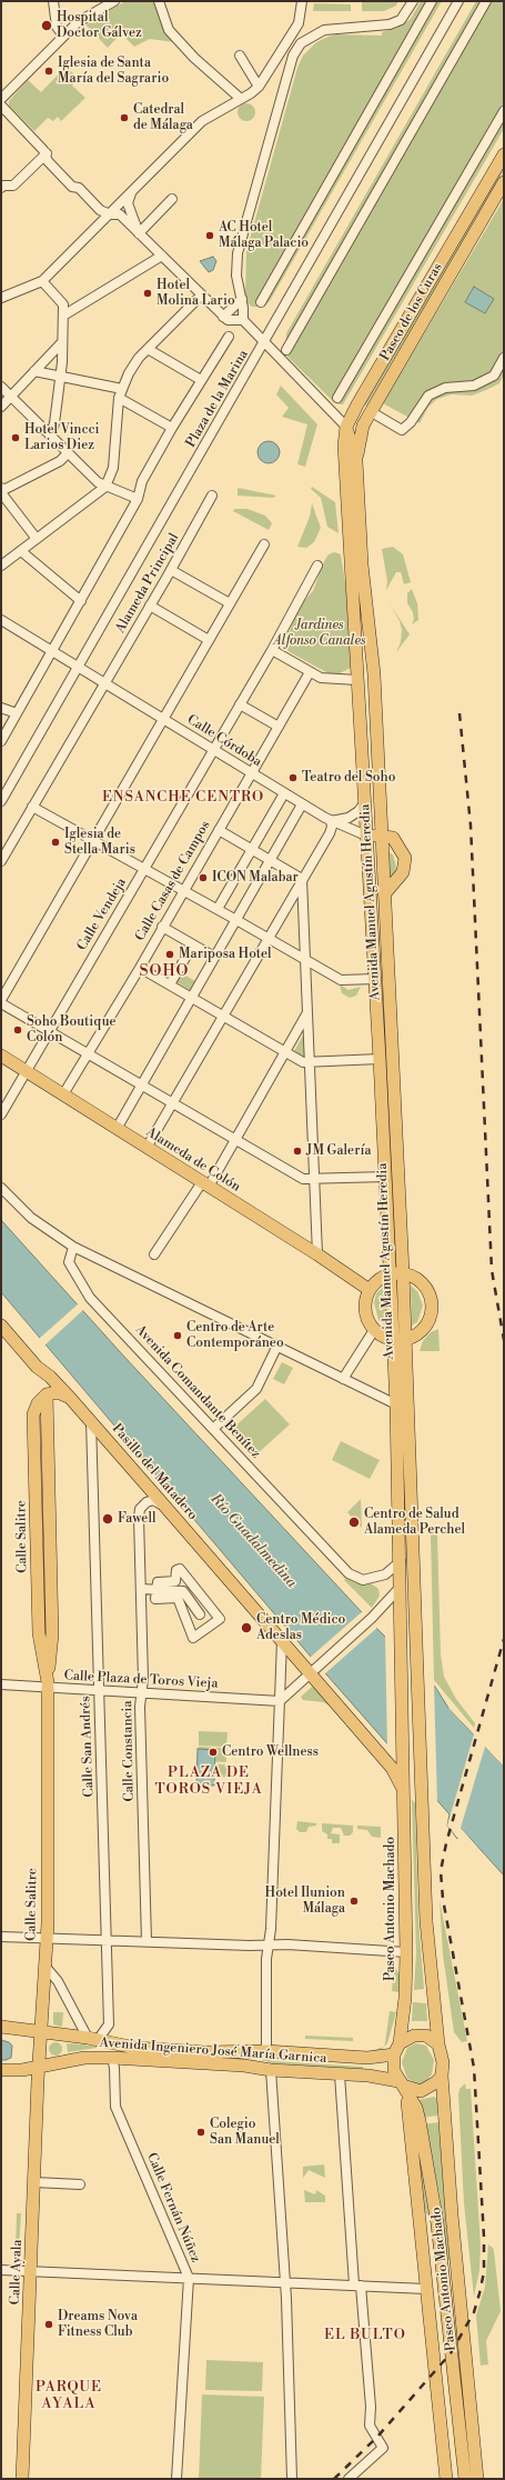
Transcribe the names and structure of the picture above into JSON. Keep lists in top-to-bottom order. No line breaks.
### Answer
{"streets":{"main road":["Paseo de los Curas","Avenida Manuel Agustín Heredia","Alameda de Colón","Pasillo del Matadero","Calle Salitre","Paseo Antonio Machado","Avenida Ingeniero José María Garnica","Calle Ayala"],"street":["Plaza de la Marina","Alameda Principal","Calle Córdoba","Calle Casas de Campos","Calle Vendeja","Avenida Comandante Benítez","Calle Plaza de Toros Vieja","Calle San Andrés","Calle Constancia","Calle Fernán Núñez"]},"crossings":[["Paseo de los Curas","Plaza de la Marina"],["Paseo de los Curas","Avenida Manuel Agustín Heredia"],["Plaza de la Marina","Alameda Principal"],["Plaza de la Marina","Avenida Manuel Agustín Heredia"],["Alameda Principal","Calle Córdoba"],["Calle Córdoba","Calle Casas de Campos"],["Calle Córdoba","Avenida Manuel Agustín Heredia"],["Calle Córdoba","Calle Vendeja"],["Calle Casas de Campos","Alameda de Colón"],["Avenida Manuel Agustín Heredia","Avenida Comandante Benítez"],["Avenida Manuel Agustín Heredia","Pasillo del Matadero"],["Avenida Manuel Agustín Heredia","Paseo Antonio Machado"],["Avenida Manuel Agustín Heredia","Avenida Ingeniero José María Garnica"],["Calle Vendeja","Alameda de Colón"],["Pasillo del Matadero","Calle Salitre"],["Pasillo del Matadero","Calle San Andrés"],["Pasillo del Matadero","Calle Constancia"],["Pasillo del Matadero","Paseo Antonio Machado"],["Calle Salitre","Calle Plaza de Toros Vieja"],["Calle Salitre","Avenida Ingeniero José María Garnica"],["Calle Salitre","Calle Ayala"],["Calle Plaza de Toros Vieja","Calle San Andrés"],["Calle Plaza de Toros Vieja","Calle Constancia"],["Calle San Andrés","Avenida Ingeniero José María Garnica"],["Paseo Antonio Machado","Avenida Ingeniero José María Garnica"],["Avenida Ingeniero José María Garnica","Calle Fernán Núñez"],["Avenida Ingeniero José María Garnica","Calle Ayala"]],"districts":["ENSANCHE CENTRO","SOHO","PLAZA DE TOROS VIEJA","EL BULTO","PARQUE AYALA"],"water":["Río Guadalmedina"],"parks":["Jardines Alfonso Canales"],"places":["Hospital Doctor Gálvez","Iglesia de Santa María del Sagrario","Catedral de Málaga","AC Hotel Málaga Palacio","Hotel Molina Lario","Hotel Vincci Larios Diez","Teatro del Soho","Iglesia de Stella Maris","ICON Malabar","Mariposa Hotel","Soho Boutique Colón","JM Galería","Centro de Arte Contemporáneo","Fawell","Centro de Salud Alameda Perchel","Centro Médico Adeslas","Centro Wellness","Hotel Ilunion Málaga","Colegio San Manuel","Dreams Nova Fitness Club"]}
